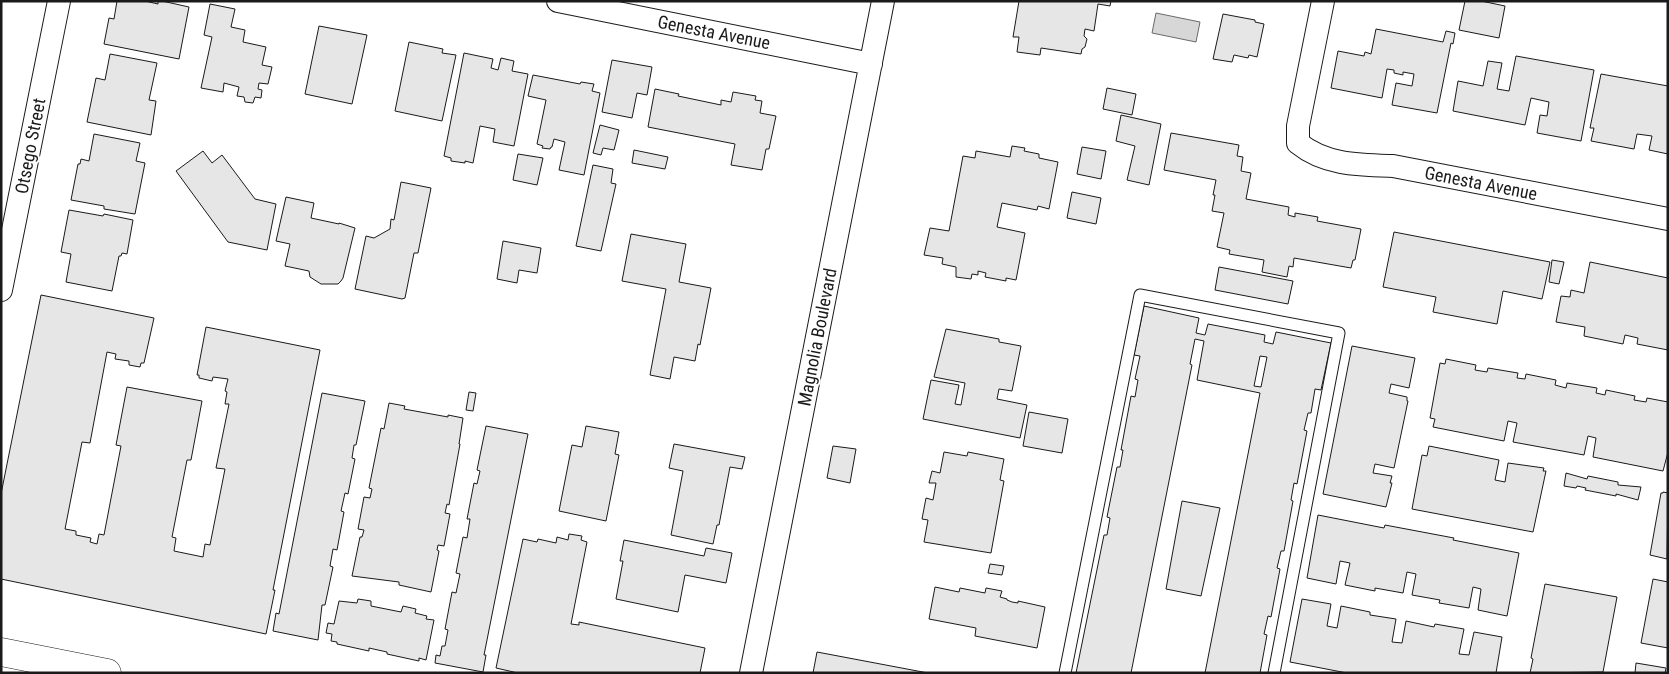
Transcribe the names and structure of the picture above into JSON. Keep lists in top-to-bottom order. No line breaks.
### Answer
{"streets":{"street":["Genesta Avenue","Otsego Street","Magnolia Boulevard"]},"crossings":[["Genesta Avenue","Magnolia Boulevard"]]}
